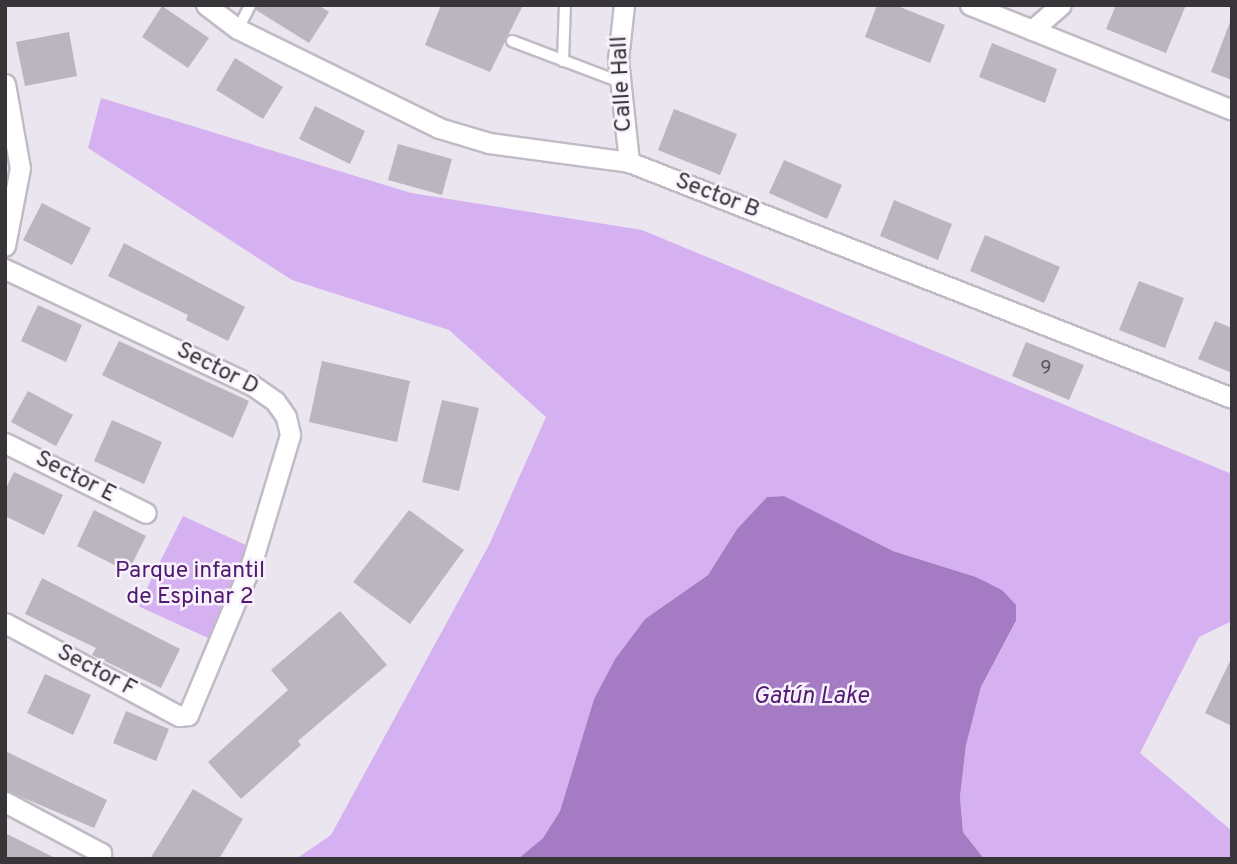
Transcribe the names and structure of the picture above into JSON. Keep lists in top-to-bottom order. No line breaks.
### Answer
{"streets":{"street":["Calle Hall","Sector B","Sector D","Sector E","Sector F"]},"crossings":[["Calle Hall","Sector B"],["Sector D","Sector F"]],"water":["Gatún Lake"],"parks":["Parque infantil de Espinar 2"],"house_numbers":["9"]}
